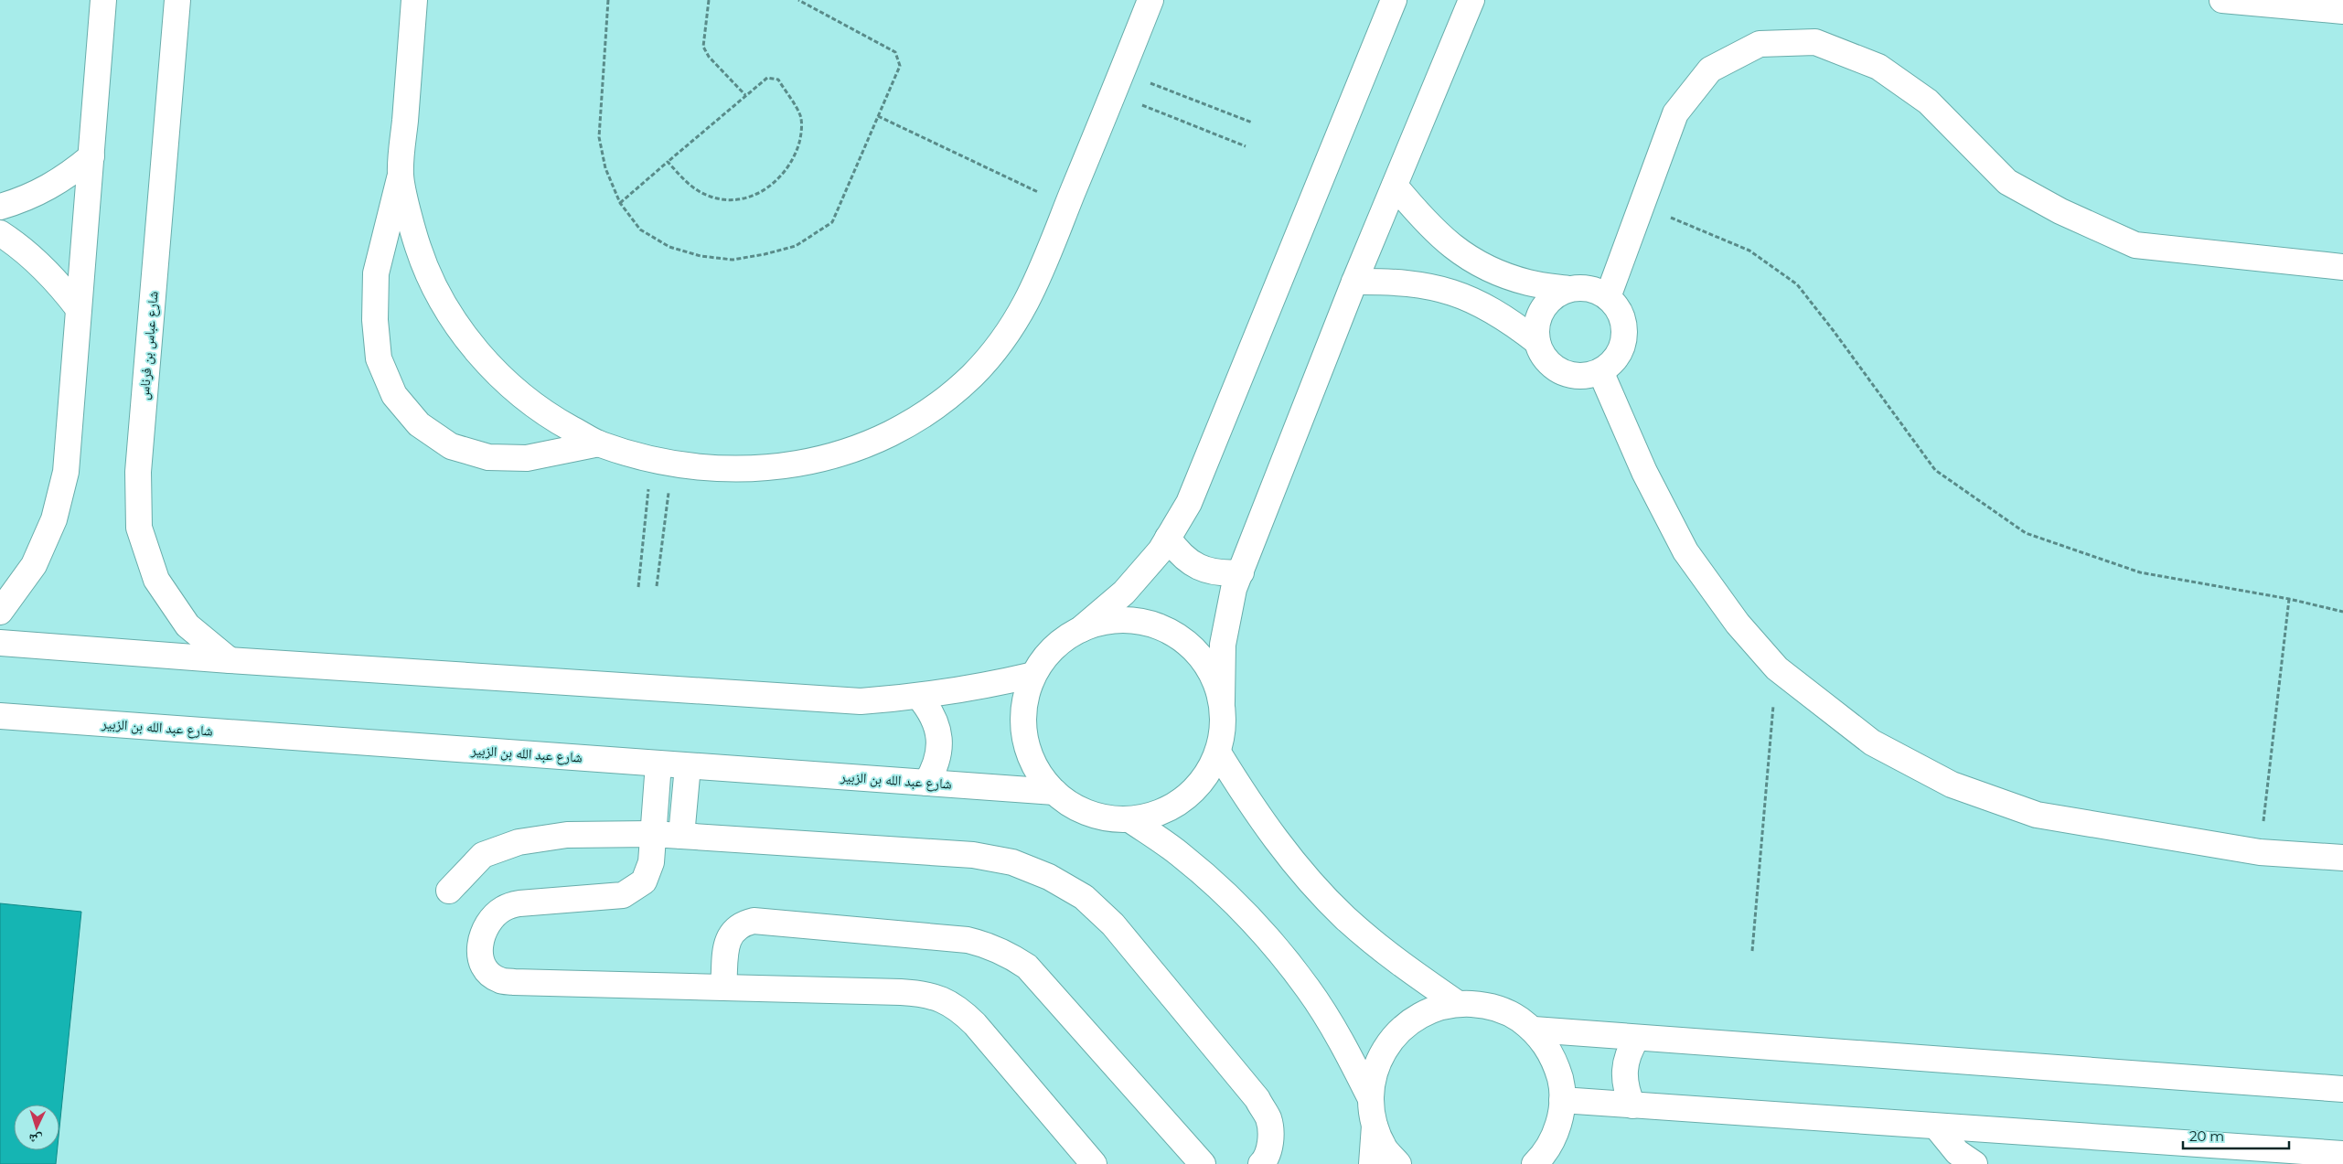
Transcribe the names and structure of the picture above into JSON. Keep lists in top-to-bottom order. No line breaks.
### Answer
{"streets":{"street":["شارع عباس بن فرناس","شارع عبد الله بن الزبير"]},"scale_bar":"20 m","north":"bottom"}
